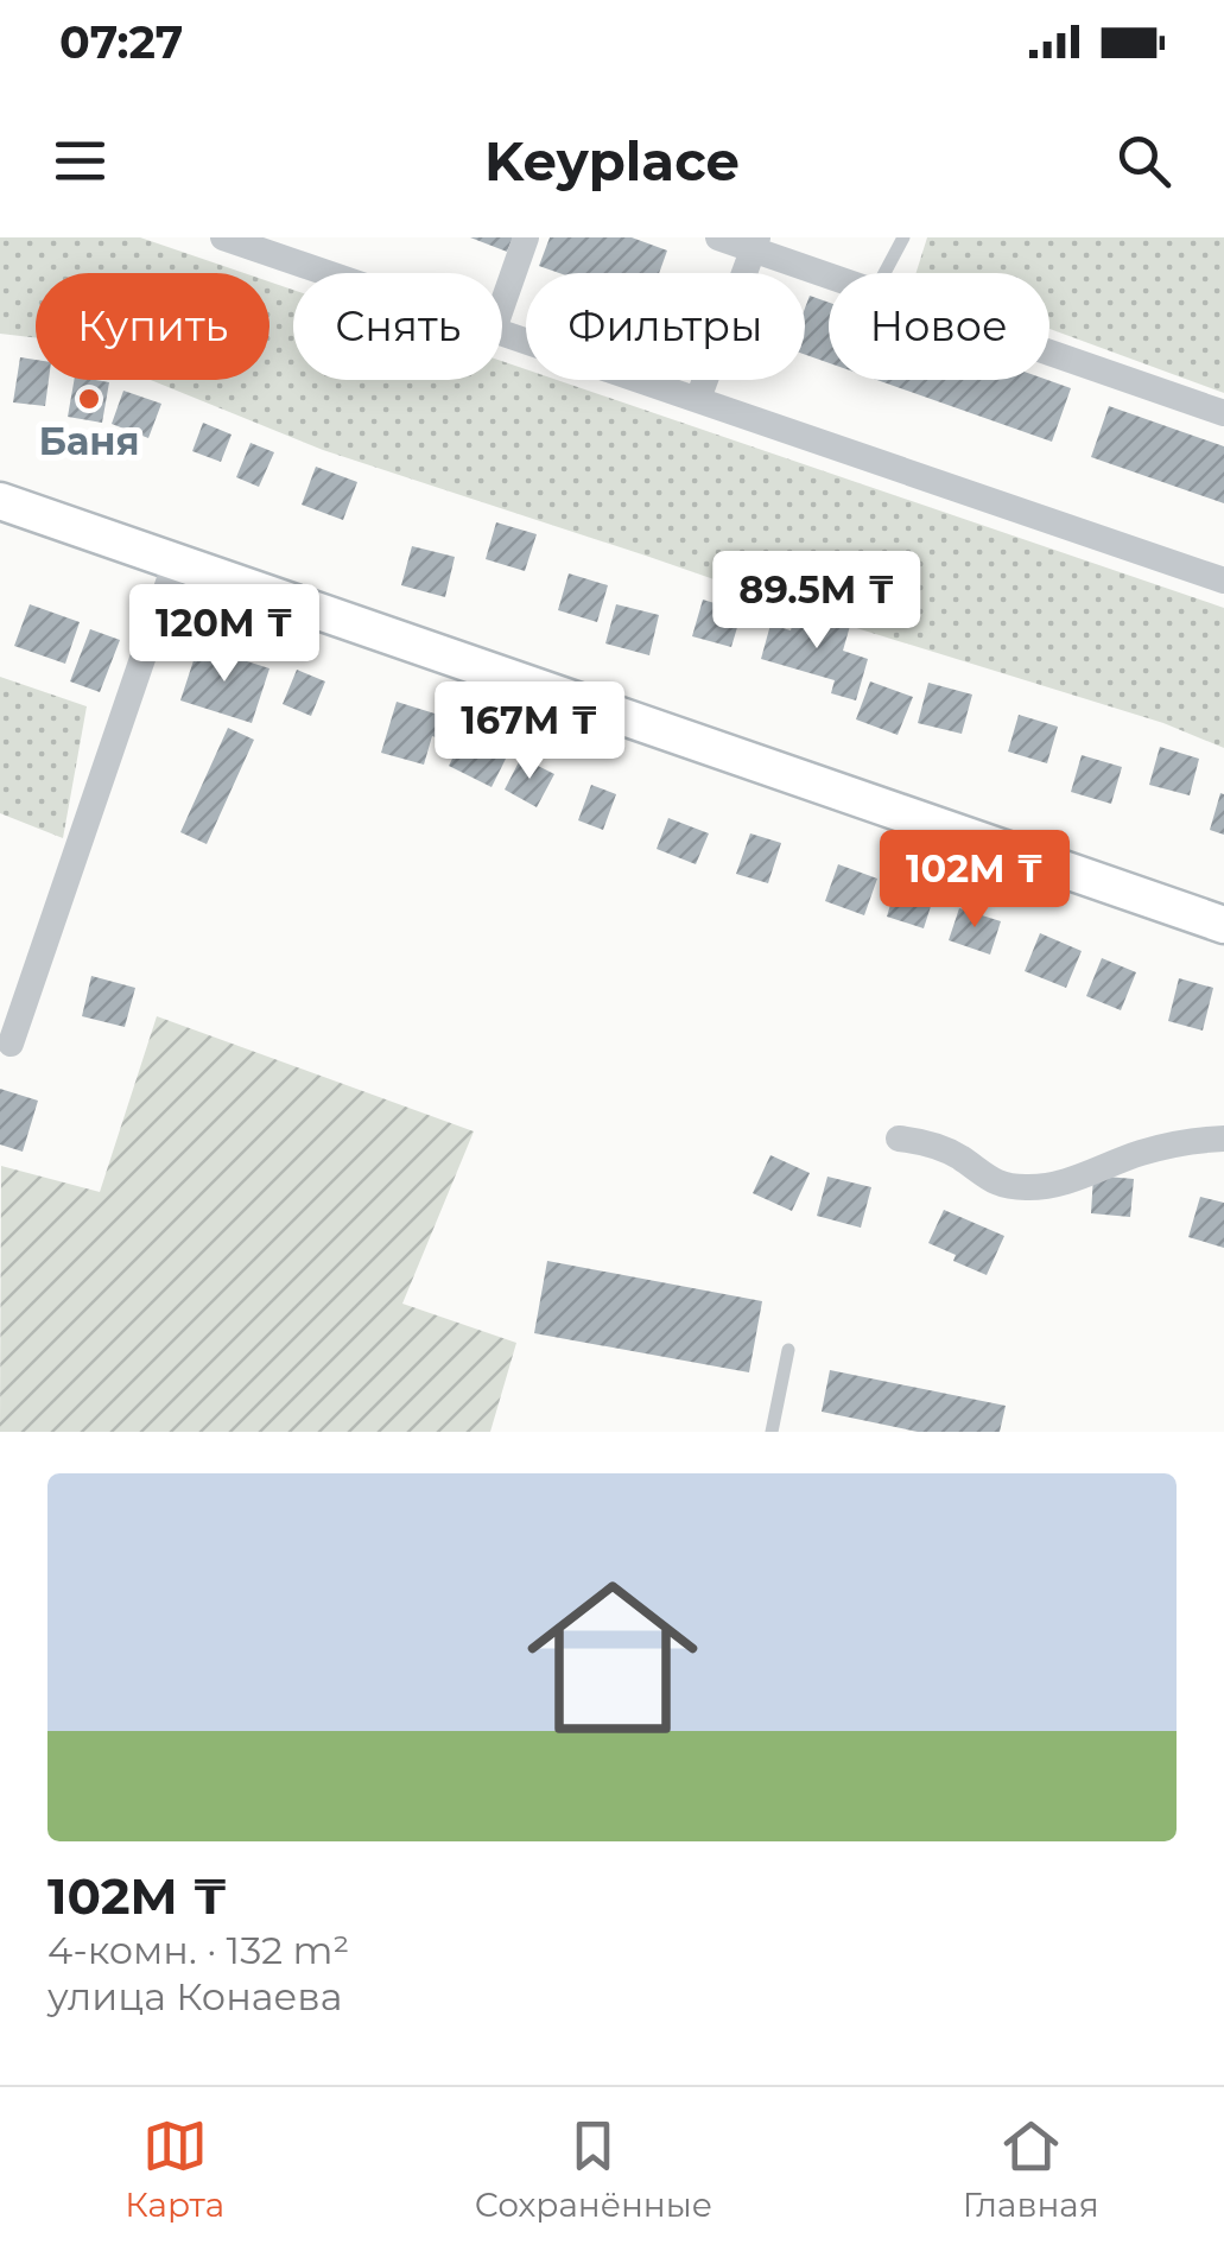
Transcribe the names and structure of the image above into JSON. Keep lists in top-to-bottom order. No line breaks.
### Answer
{"places":["Баня"],"page":{"status":"07:27","header":"Keyplace","chip":["Купить","Снять","Фильтры","Новое"],"price":["89.5M ₸","120M ₸","167M ₸","102M ₸"],"list":[{"name":"102M ₸","note":"4-комн. · 132 m² · улица Конаева"}],"tabs":["Карта","Сохранённые","Главная"]}}
